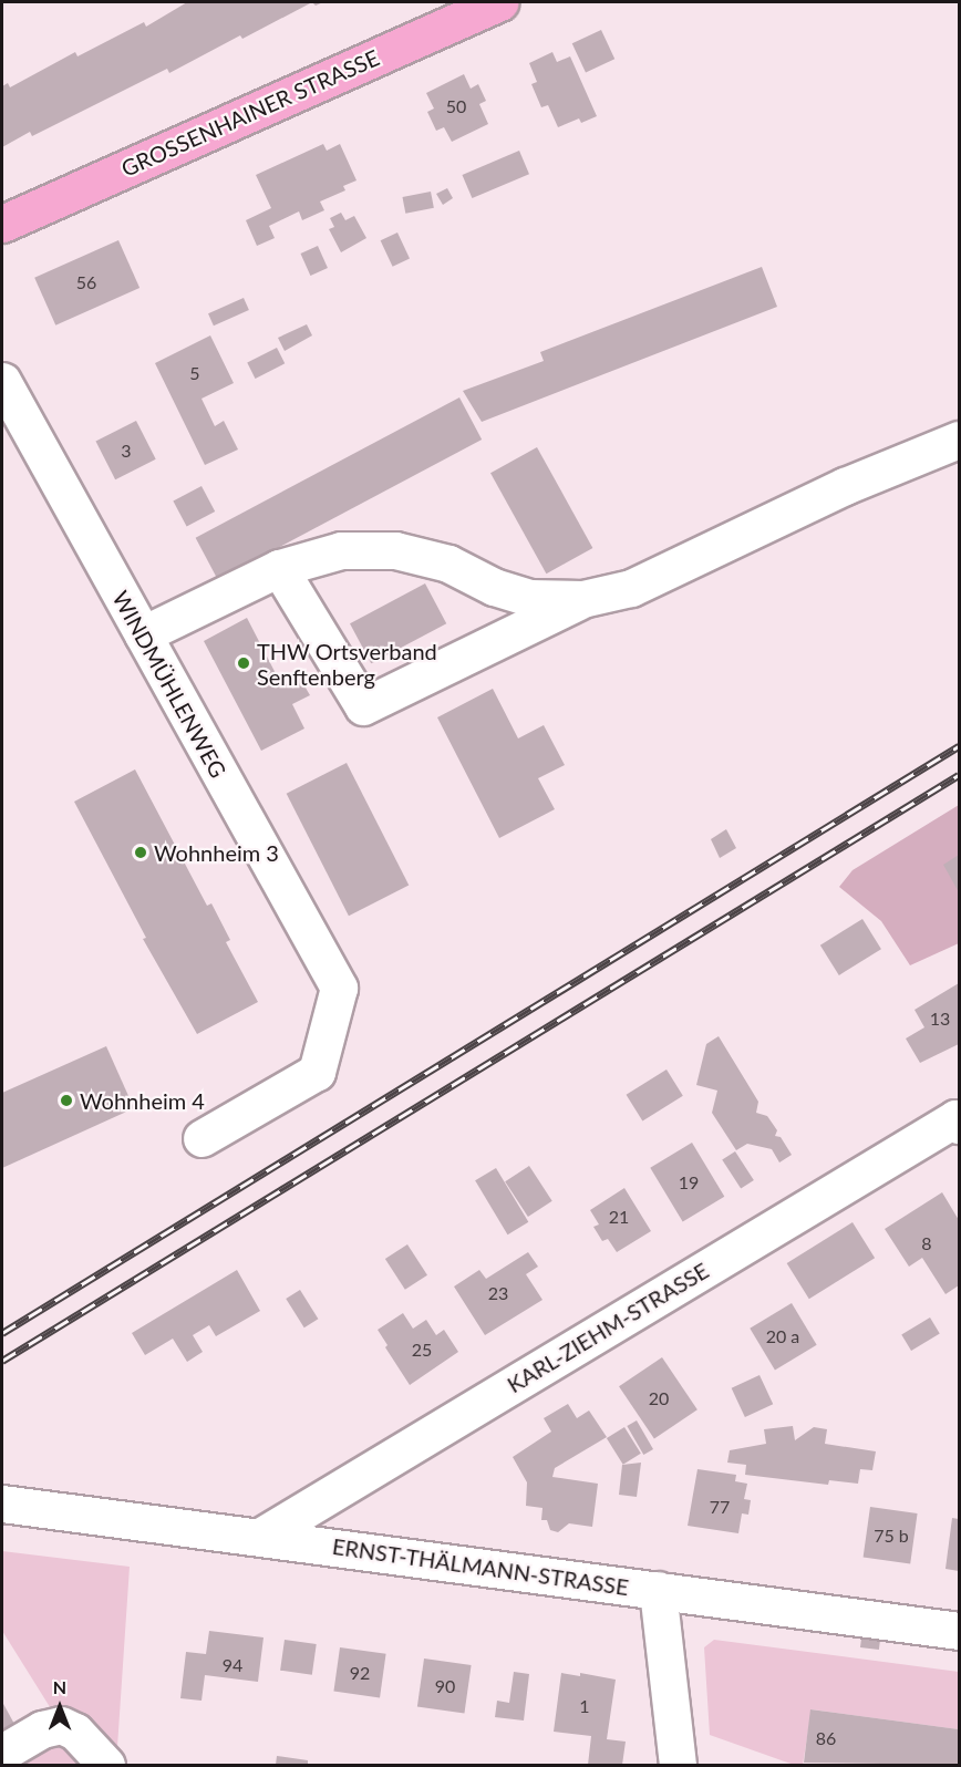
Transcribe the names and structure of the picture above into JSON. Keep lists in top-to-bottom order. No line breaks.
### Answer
{"streets":{"main road":["GROSSENHAINER STRASSE"],"street":["WINDMÜHLENWEG","KARL-ZIEHM-STRASSE","ERNST-THÄLMANN-STRASSE"]},"crossings":[["KARL-ZIEHM-STRASSE","ERNST-THÄLMANN-STRASSE"]],"places":["THW Ortsverband Senftenberg","Wohnheim 3","Wohnheim 4"],"house_numbers":["50","56","5","3","13","19","21","8","23","20 a","25","20","77","75 b","94","92","90","1","86"],"north":"top"}
